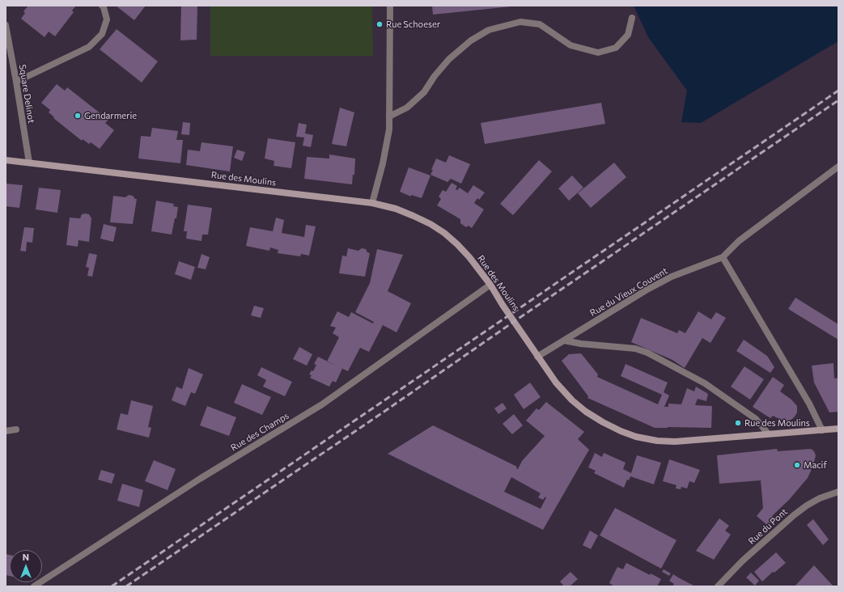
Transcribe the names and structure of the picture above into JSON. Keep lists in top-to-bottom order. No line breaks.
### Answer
{"streets":{"main road":["Rue des Moulins"],"street":["Square Delinot","Rue du Vieux Couvent","Rue des Champs","Rue du Pont"]},"crossings":[["Square Delinot","Rue des Moulins"],["Rue des Moulins","Rue du Vieux Couvent"],["Rue des Moulins","Rue des Champs"]],"places":["Rue Schoeser","Gendarmerie","Rue des Moulins","Macif"],"north":"top"}
